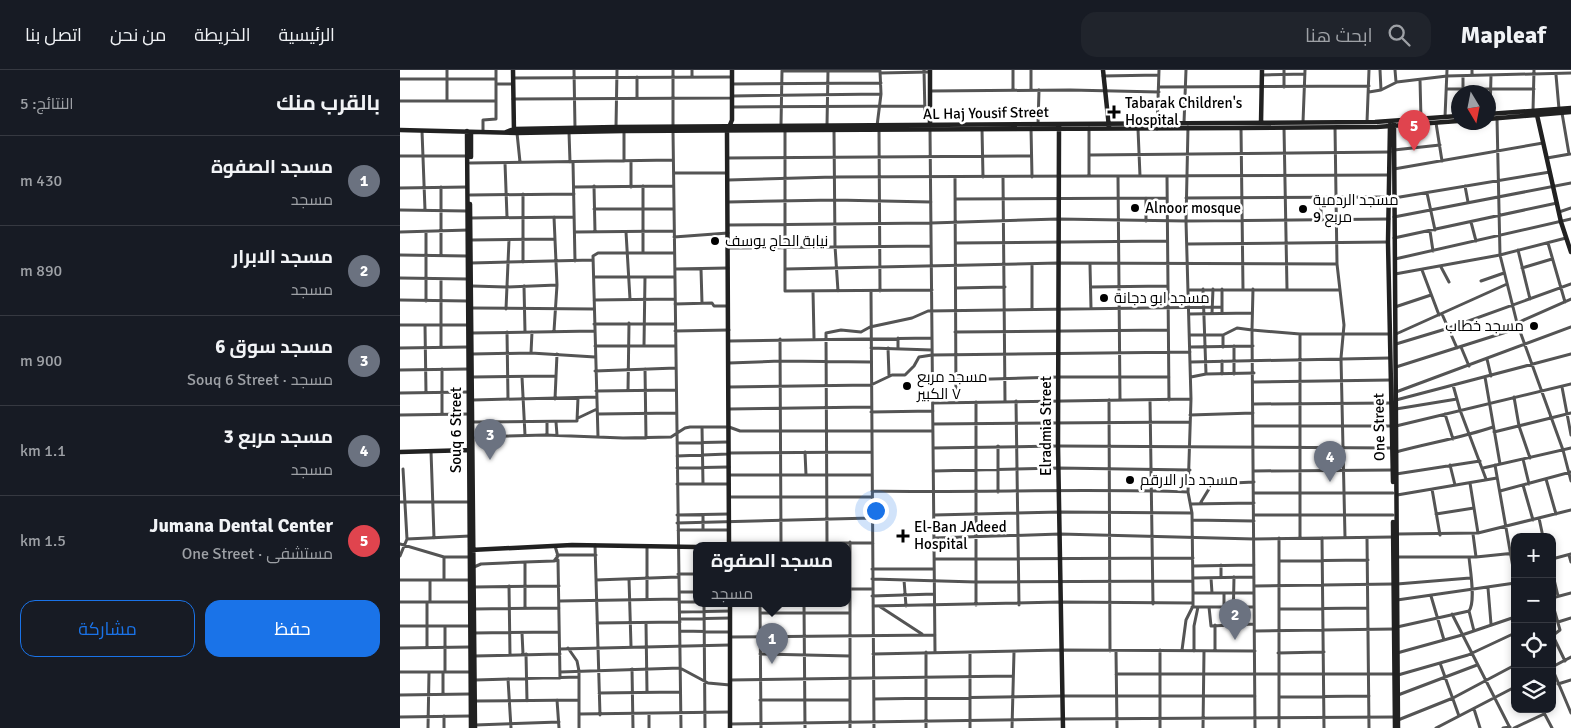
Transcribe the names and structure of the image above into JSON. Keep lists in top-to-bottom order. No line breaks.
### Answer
{"streets":{"street":["AL Haj Yousif Street","Elradmia Street","One Street","Souq 6 Street"]},"crossings":[["AL Haj Yousif Street","Elradmia Street"],["AL Haj Yousif Street","One Street"]],"places":{"health":["Tabarak Children's Hospital","El-Ban JAdeed Hospital"],"other":["Alnoor mosque","مسجد الردمية مربع 9","نيابة الحاج يوسف","مسجد ابو دجانة","مسجد خطاب","مسجد مربع ٧ الكبير","مسجد دار الارقم"]},"north":"bottom","page":{"header":"Mapleaf","search":"ابحث هنا","nav":["الرئيسية","الخريطة","من نحن","اتصل بنا"],"heading":["بالقرب منك","النتائج: 5"],"pins":["5","3","4","2","1"],"list":[{"mark":"1","name":"مسجد الصفوة","note":"مسجد","value":"430 m"},{"mark":"2","name":"مسجد الابرار","note":"مسجد","value":"890 m"},{"mark":"3","name":"مسجد سوق 6","note":"مسجد · Souq 6 Street","value":"900 m"},{"mark":"4","name":"مسجد مربع 3","note":"مسجد","value":"1.1 km"},{"mark":"5","name":"Jumana Dental Center","note":"مستشفى · One Street","value":"1.5 km"}],"map_buttons":["+","−"],"popup":["مسجد الصفوة","مسجد"],"buttons":["حفظ","مشاركة"]}}
